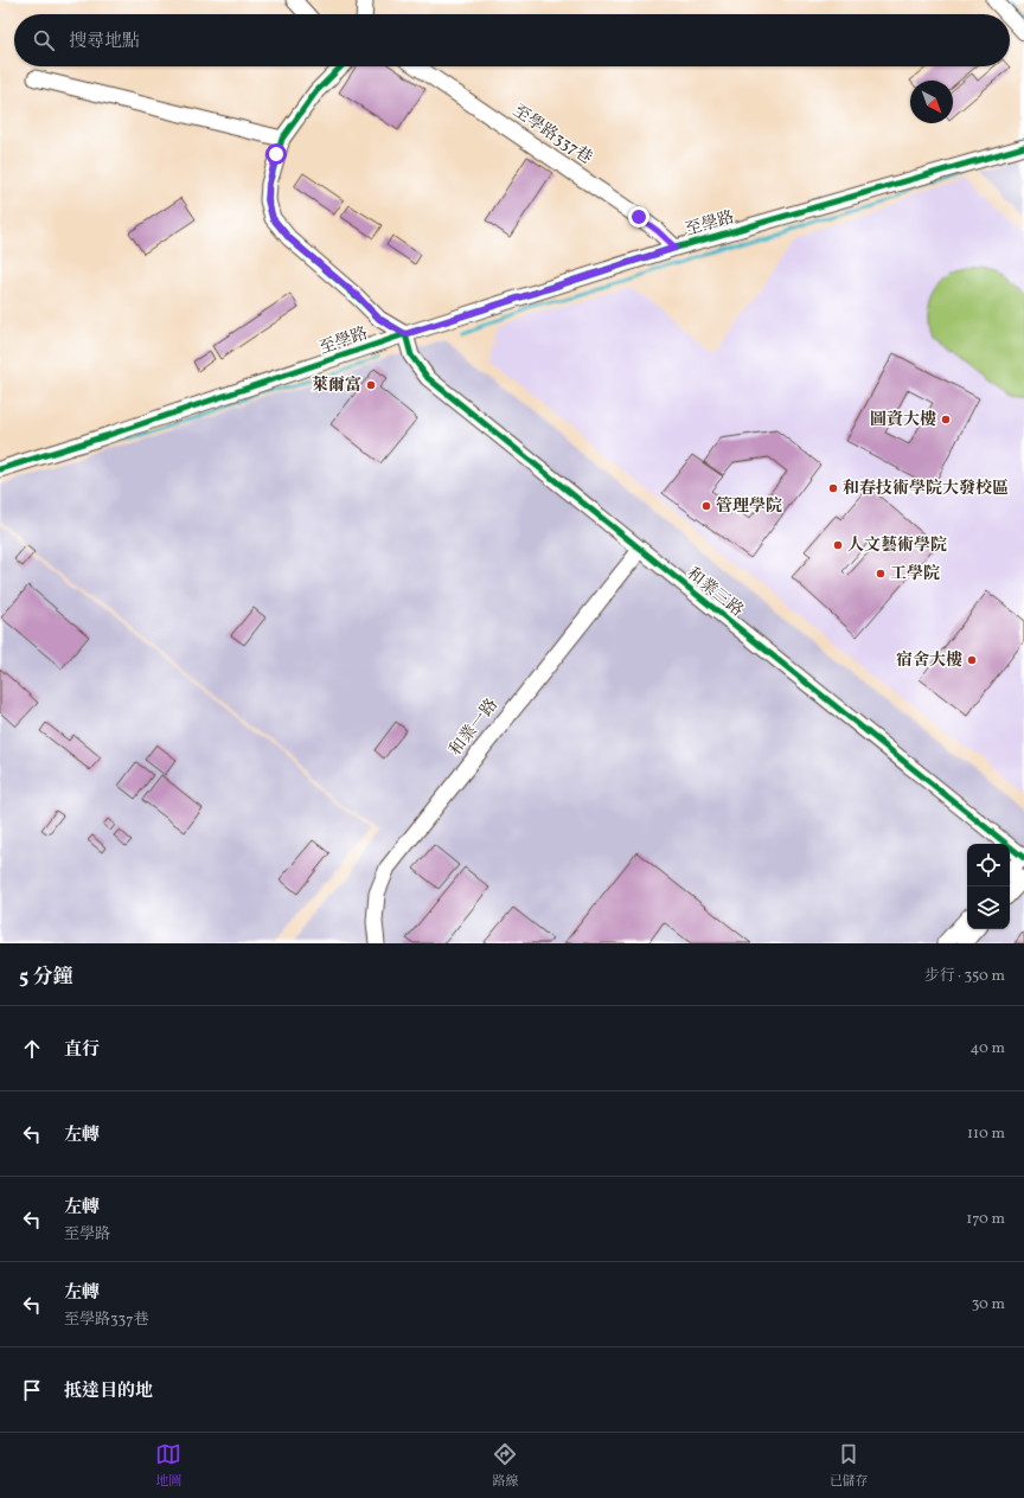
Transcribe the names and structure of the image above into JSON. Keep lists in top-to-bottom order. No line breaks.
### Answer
{"streets":{"street":["至學路337巷","至學路","和業三路","和業一路"]},"crossings":[["至學路337巷","至學路"],["至學路","和業三路"],["和業三路","和業一路"]],"places":["萊爾富","圖資大樓","和春技術學院大發校區","管理學院","人文藝術學院","工學院","宿舍大樓"],"north":"bottom right","page":{"search":"搜尋地點","heading":["5 分鐘","步行 · 350 m"],"list":[["直行","40 m"],["左轉","110 m"],["左轉","至學路","170 m"],["左轉","至學路337巷","30 m"],"抵達目的地"],"nav":["地圖","路線","已儲存"]}}
